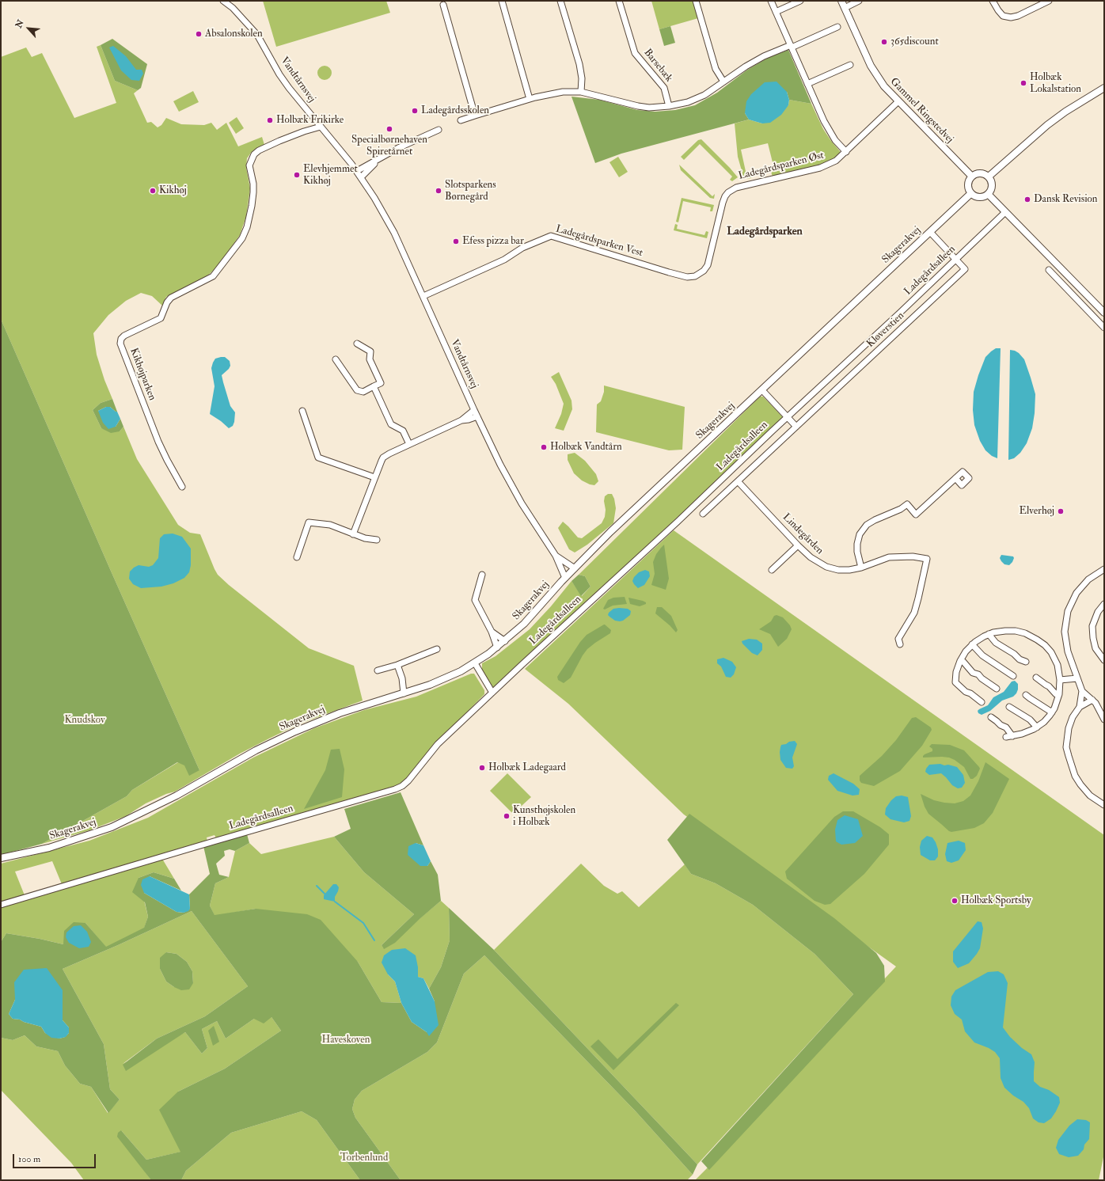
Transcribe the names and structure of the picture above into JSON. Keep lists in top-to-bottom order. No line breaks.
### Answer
{"streets":{"street":["Barsebæk","Vandtårnsvej","Gammel Ringstedvej","Ladegårdsparken Øst","Ladegårdsparken Vest","Skagerakvej","Ladegårdsalleen","Kløverstien","Kikhøjparken","Lindegården"]},"crossings":[["Vandtårnsvej","Ladegårdsparken Vest"],["Vandtårnsvej","Skagerakvej"],["Vandtårnsvej","Kikhøjparken"],["Gammel Ringstedvej","Ladegårdsparken Øst"],["Gammel Ringstedvej","Skagerakvej"],["Ladegårdsparken Øst","Ladegårdsparken Vest"],["Skagerakvej","Kløverstien"],["Ladegårdsalleen","Kløverstien"],["Kløverstien","Lindegården"]],"districts":["Ladegårdsparken"],"parks":["Knudskov","Haveskoven","Torbenlund"],"places":["Absalonskolen","365discount","Holbæk Lokalstation","Ladegårdsskolen","Holbæk Frikirke","Specialbørnehaven Spiretårnet","Elevhjemmet Kikhøj","Kikhøj","Slotsparkens Børnegård","Dansk Revision","Efess pizza bar","Holbæk Vandtårn","Elverhøj","Holbæk Ladegaard","Kunsthøjskolen i Holbæk","Holbæk Sportsby"],"scale_bar":"100 m","north":"top left"}
